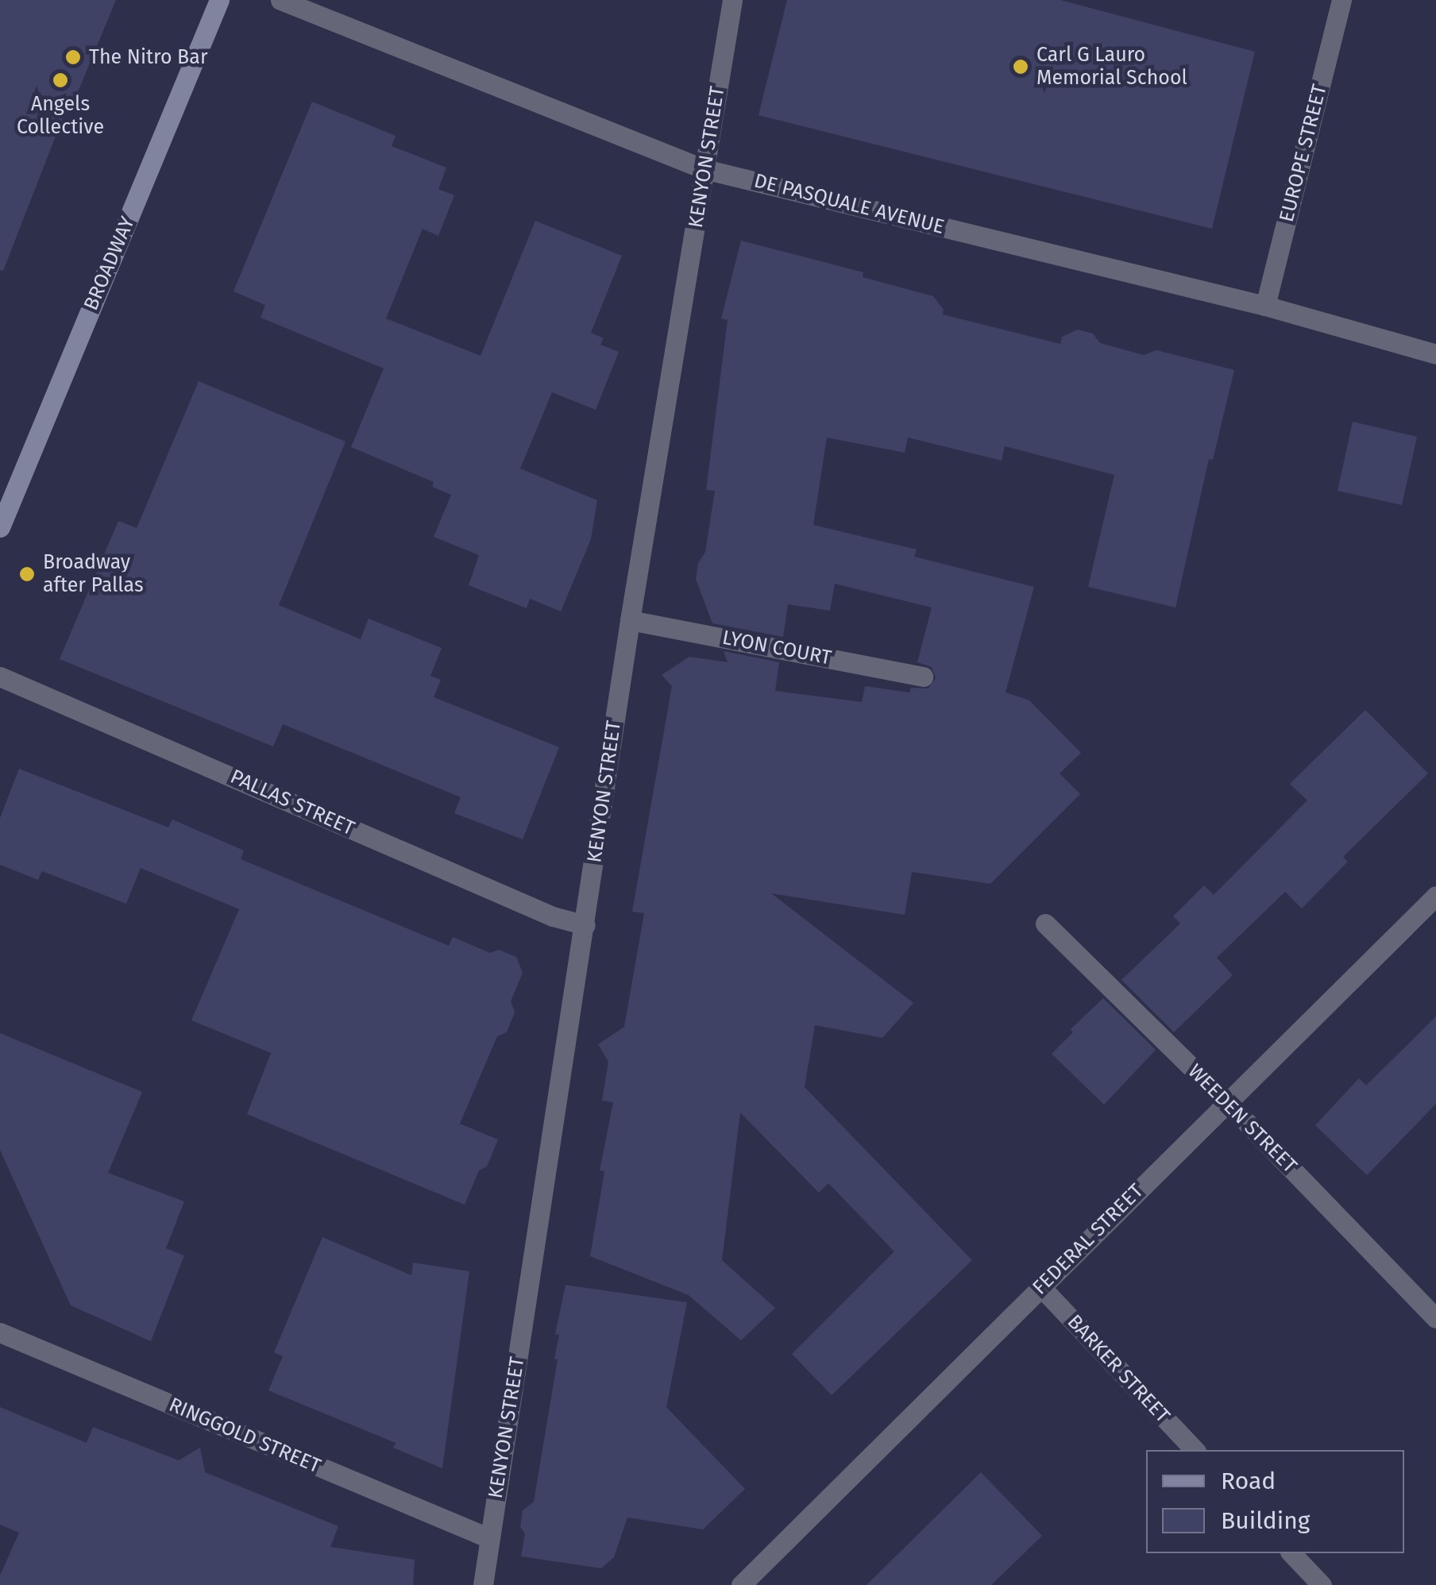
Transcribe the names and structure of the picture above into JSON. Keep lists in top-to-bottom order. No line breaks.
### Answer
{"streets":{"main road":["BROADWAY"],"street":["EUROPE STREET","KENYON STREET","DE PASQUALE AVENUE","LYON COURT","PALLAS STREET","WEEDEN STREET","FEDERAL STREET","BARKER STREET","RINGGOLD STREET"]},"crossings":[["EUROPE STREET","DE PASQUALE AVENUE"],["KENYON STREET","DE PASQUALE AVENUE"],["KENYON STREET","LYON COURT"],["KENYON STREET","PALLAS STREET"],["KENYON STREET","RINGGOLD STREET"],["WEEDEN STREET","FEDERAL STREET"],["FEDERAL STREET","BARKER STREET"]],"places":["The Nitro Bar","Carl G Lauro Memorial School","Angels Collective","Broadway after Pallas"],"legend":["Road","Building"]}
